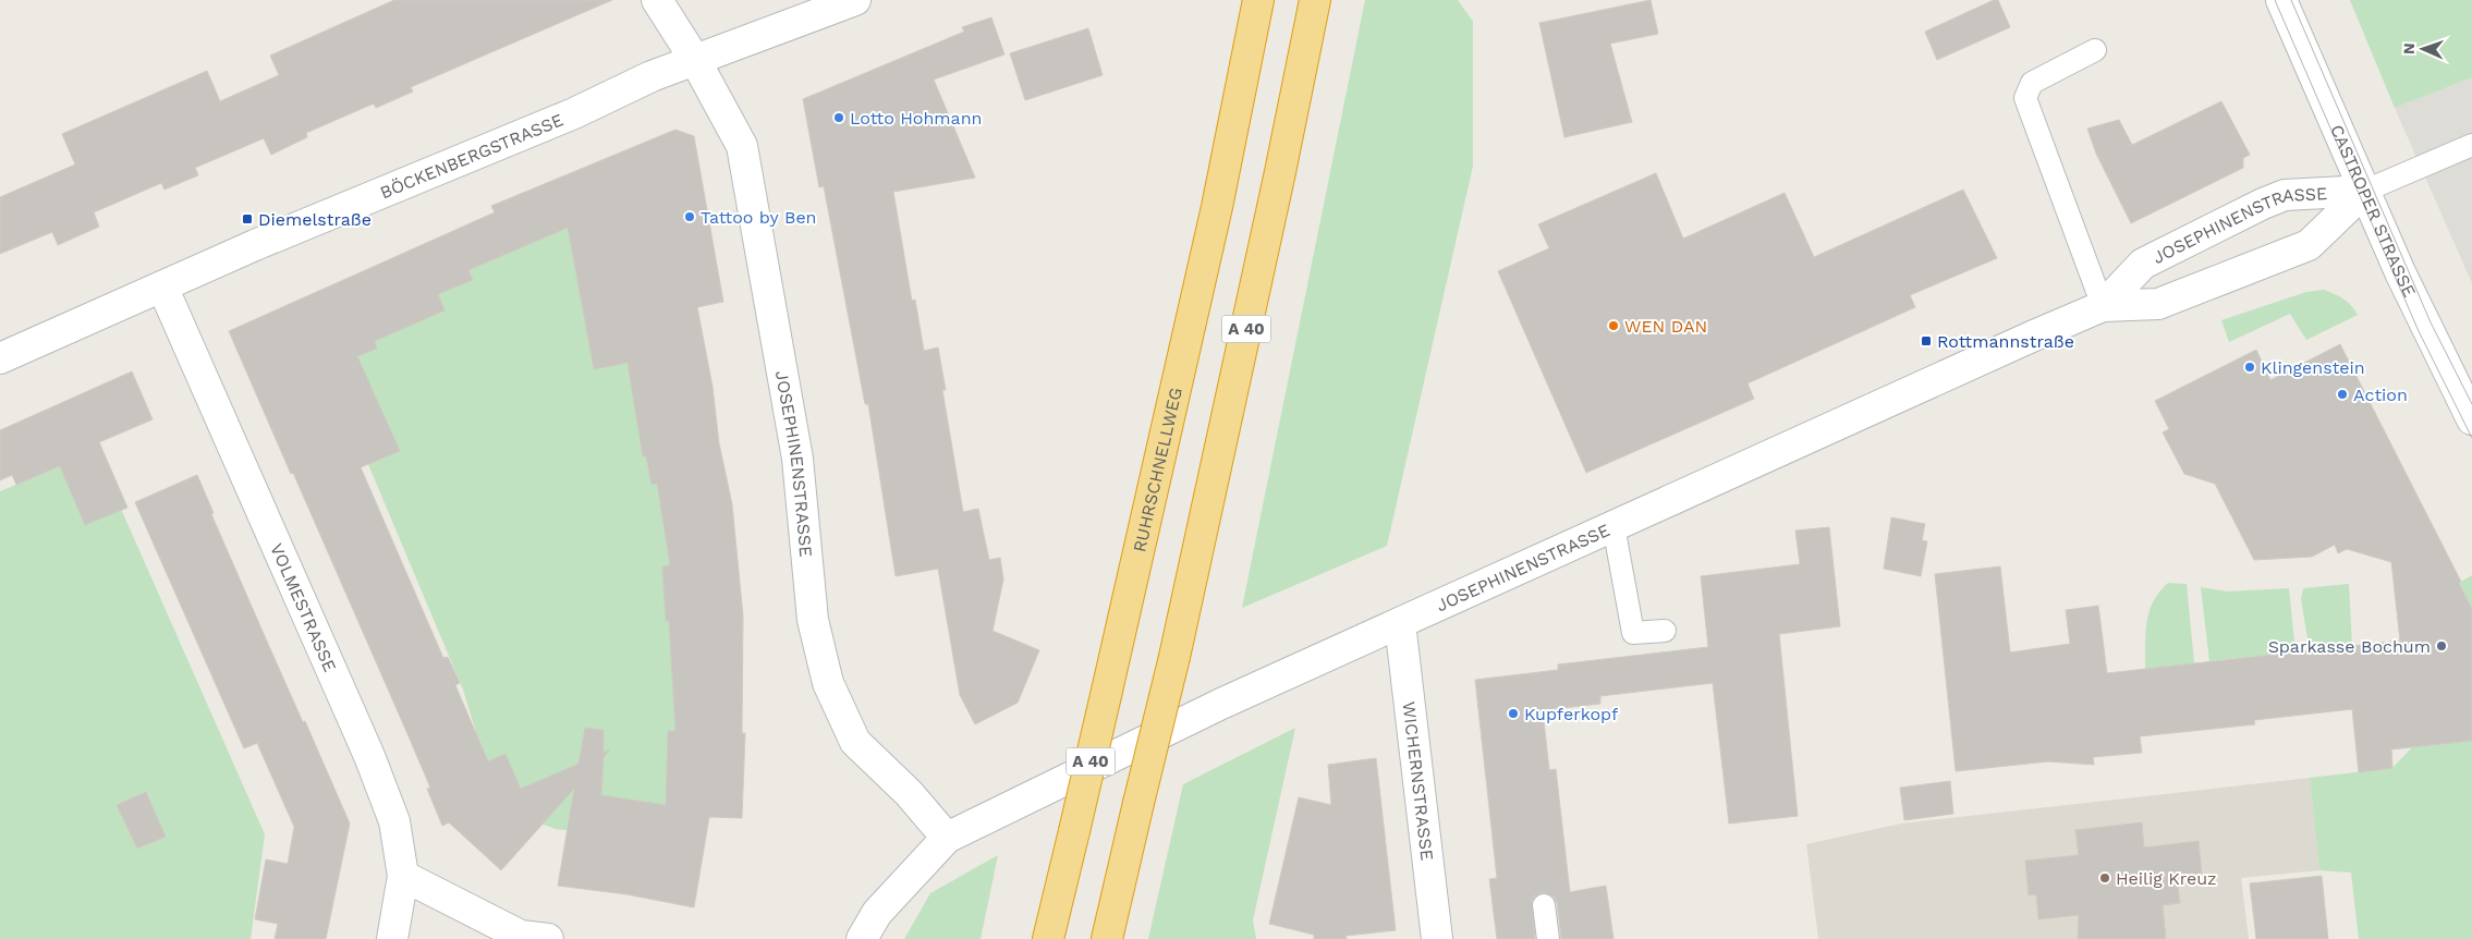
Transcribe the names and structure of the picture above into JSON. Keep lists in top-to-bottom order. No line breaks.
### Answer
{"streets":{"highway":["A 40","RUHRSCHNELLWEG"],"street":["BÖCKENBERGSTRASSE","CASTROPER STRASSE","JOSEPHINENSTRASSE","VOLMESTRASSE","WICHERNSTRASSE"]},"crossings":[["BÖCKENBERGSTRASSE","JOSEPHINENSTRASSE"],["BÖCKENBERGSTRASSE","VOLMESTRASSE"],["CASTROPER STRASSE","JOSEPHINENSTRASSE"],["JOSEPHINENSTRASSE","WICHERNSTRASSE"]],"places":{"other":["Lotto Hohmann","Tattoo by Ben","WEN DAN","Klingenstein","Action","Sparkasse Bochum","Kupferkopf","Heilig Kreuz"],"transit":["Diemelstraße","Rottmannstraße"]},"north":"left"}
